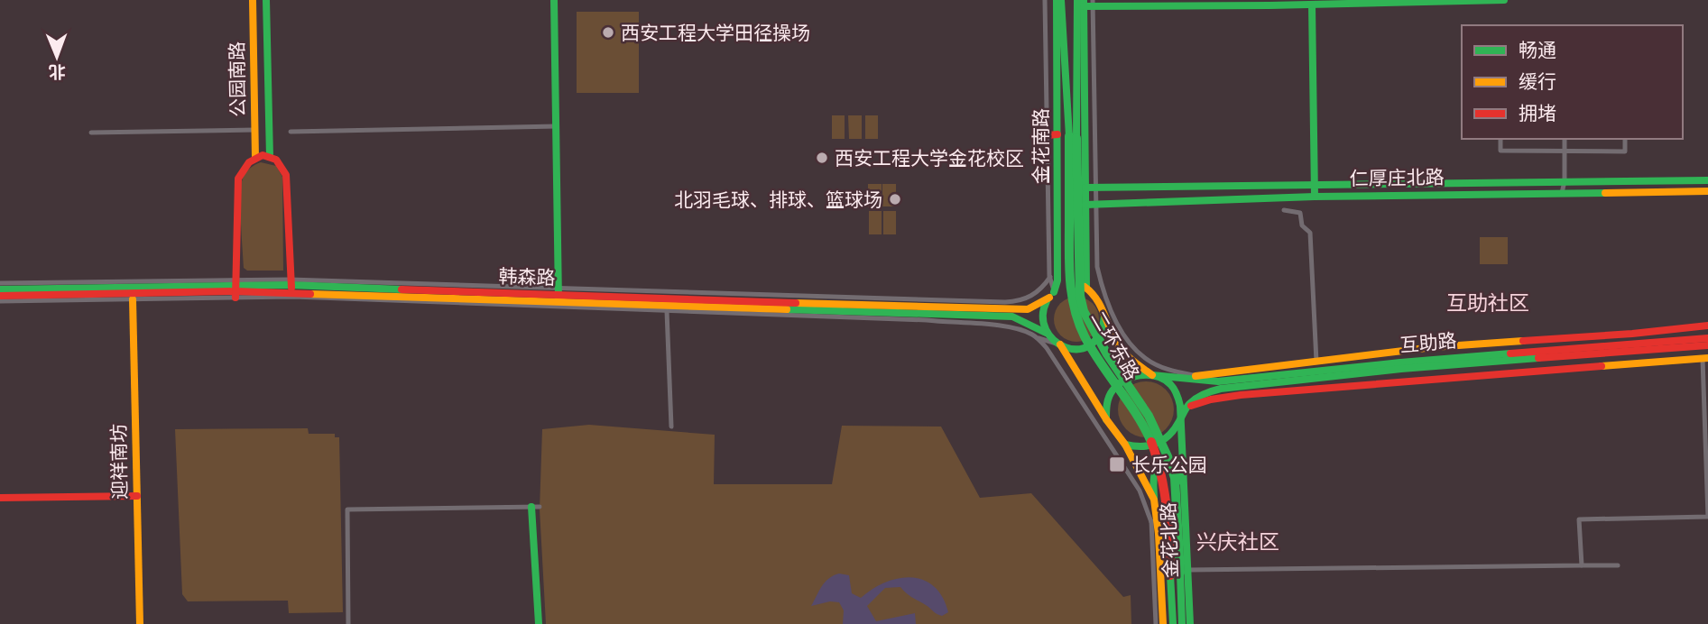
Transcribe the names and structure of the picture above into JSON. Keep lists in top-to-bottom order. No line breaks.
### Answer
{"streets":{"main road":["公园南路","金花南路","仁厚庄北路","韩森路","互助路","二环东路","迎祥南坊","金花北路"]},"crossings":[["金花南路","韩森路"],["金花南路","二环东路"],["互助路","金花北路"],["二环东路","金花北路"]],"districts":["互助社区","兴庆社区"],"places":{"other":["西安工程大学田径操场","西安工程大学金花校区","北羽毛球、排球、篮球场"],"transit":["长乐公园"]},"legend":["畅通","缓行","拥堵"],"north":"bottom"}
